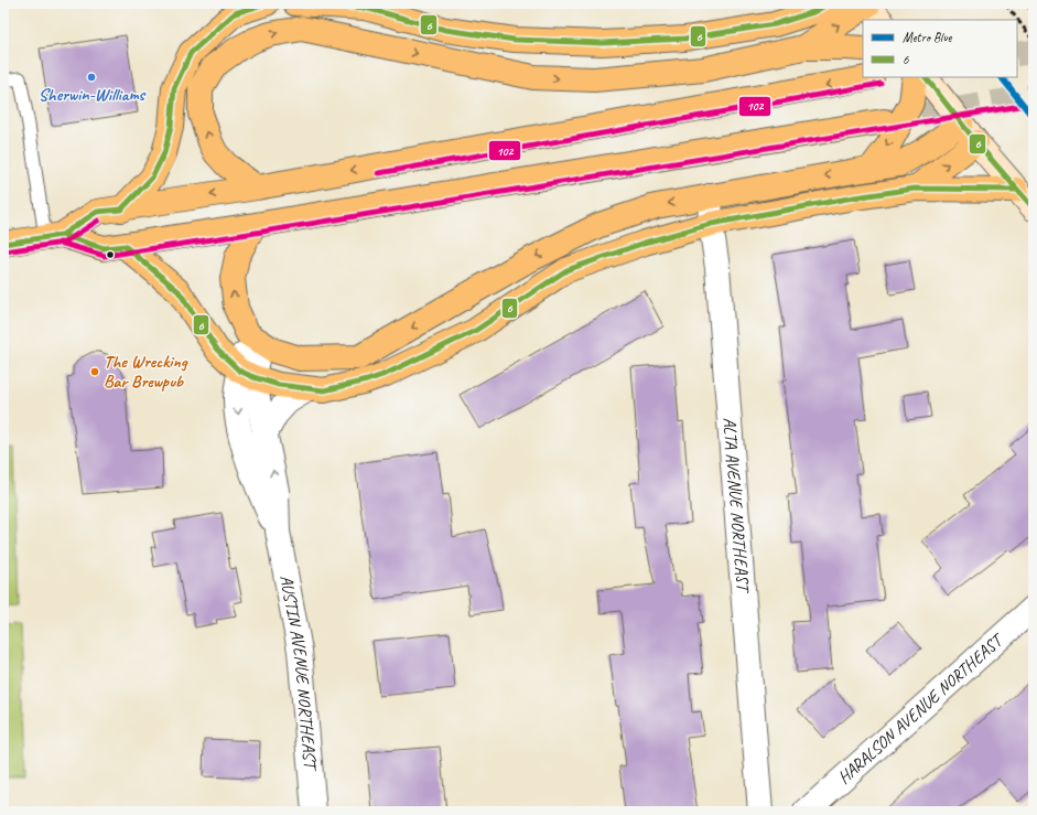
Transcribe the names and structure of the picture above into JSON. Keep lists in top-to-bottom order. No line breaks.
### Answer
{"streets":{"street":["ALTA AVENUE NORTHEAST","AUSTIN AVENUE NORTHEAST","HARALSON AVENUE NORTHEAST"]},"places":["Sherwin-Williams","The Wrecking Bar Brewpub"],"lines":["transit line 6","metro line Blue","transit line 102"],"legend":["Metro Blue","6"]}
